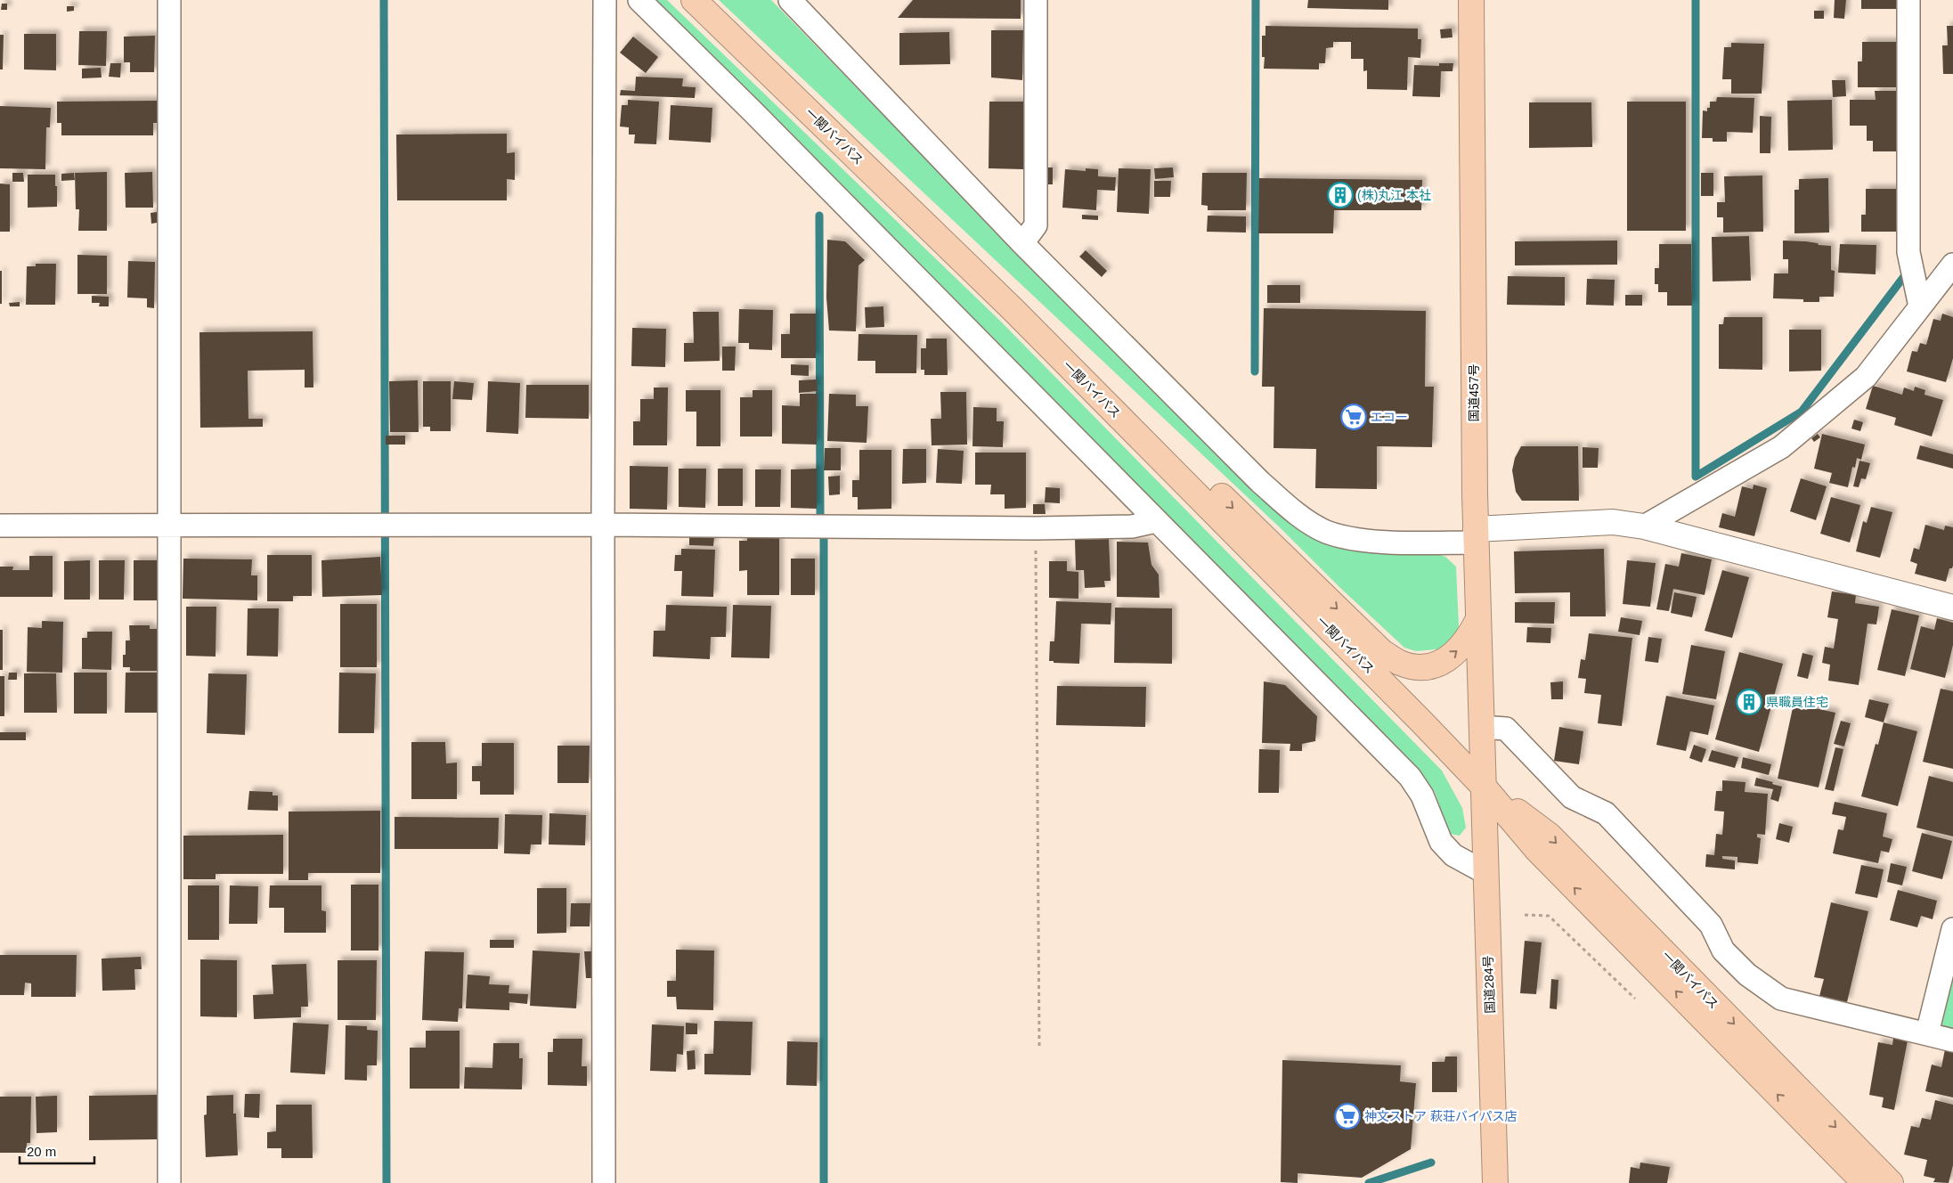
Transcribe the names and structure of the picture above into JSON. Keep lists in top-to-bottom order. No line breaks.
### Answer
{"streets":{"highway":["一関バイパス","国道457号","国道284号"]},"crossings":[["一関バイパス","国道457号"],["一関バイパス","国道284号"],["国道457号","国道284号"]],"places":{"building":["(株)丸江 本社","県職員住宅"],"supermarket":["エコー","神文ストア 萩荘バイパス店"]},"scale_bar":"20 m"}
